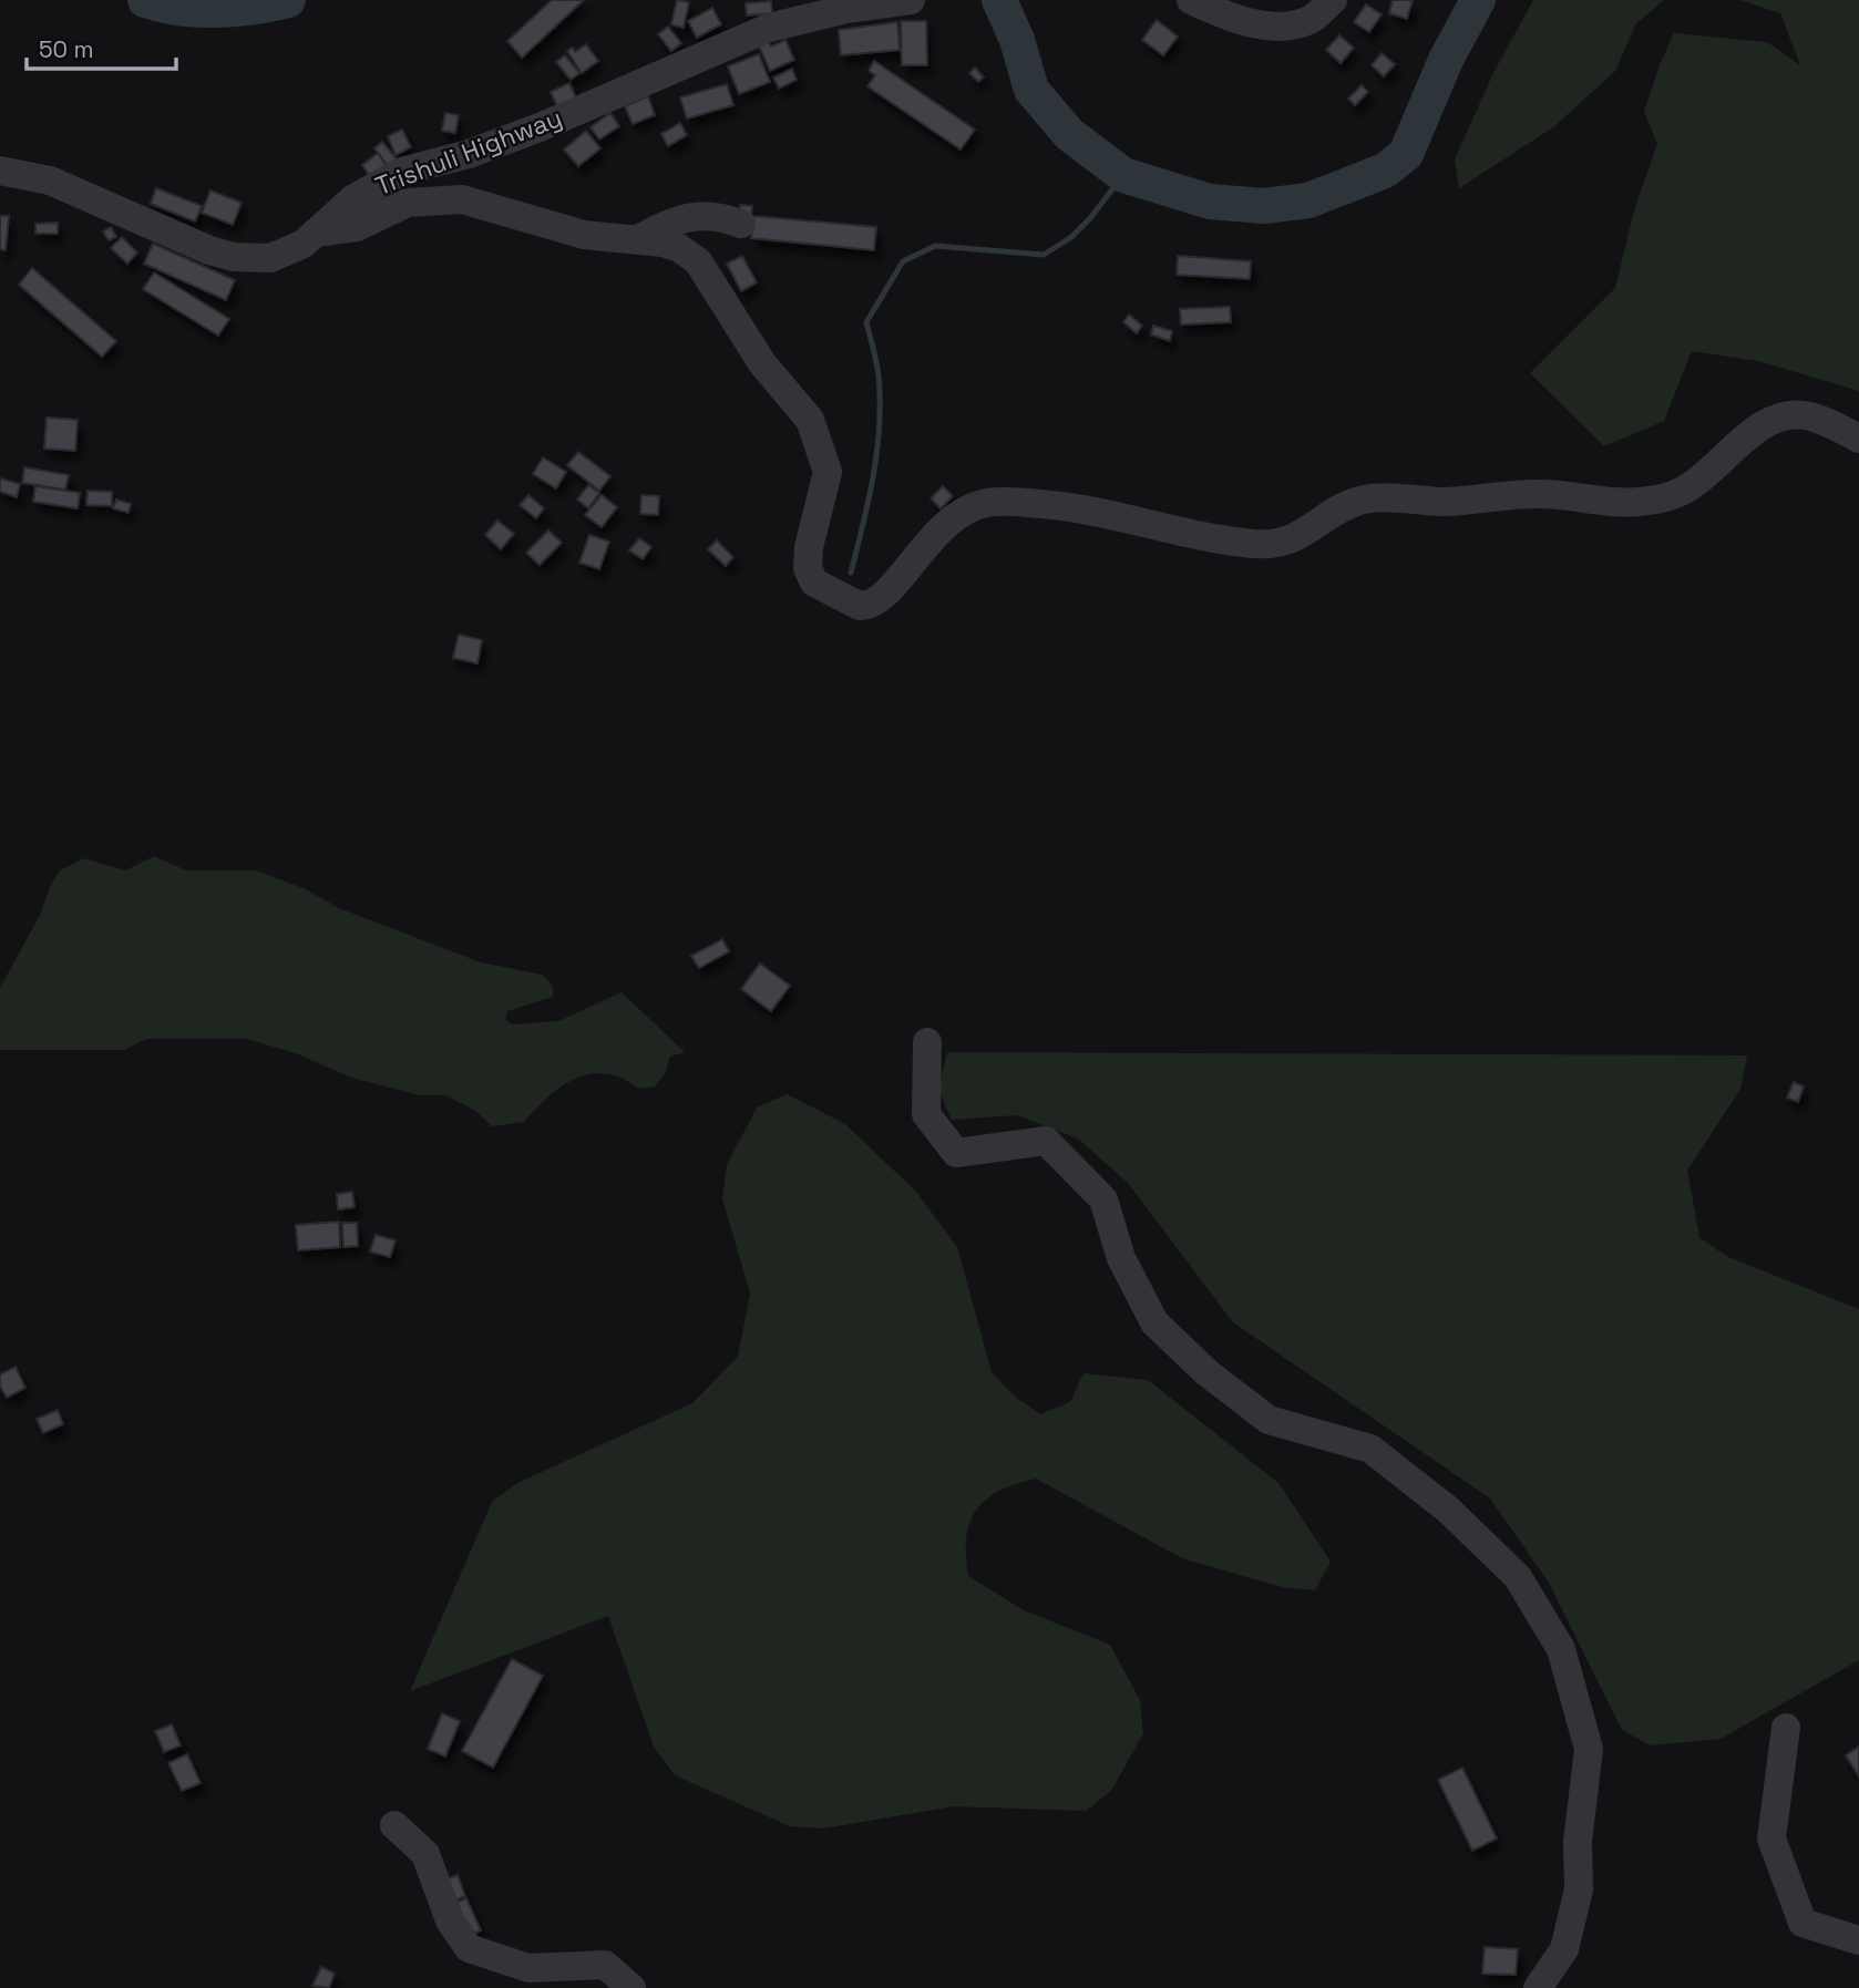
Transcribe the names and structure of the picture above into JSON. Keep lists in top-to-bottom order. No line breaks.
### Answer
{"streets":{"street":["Trishuli Highway"]},"scale_bar":"50 m"}
